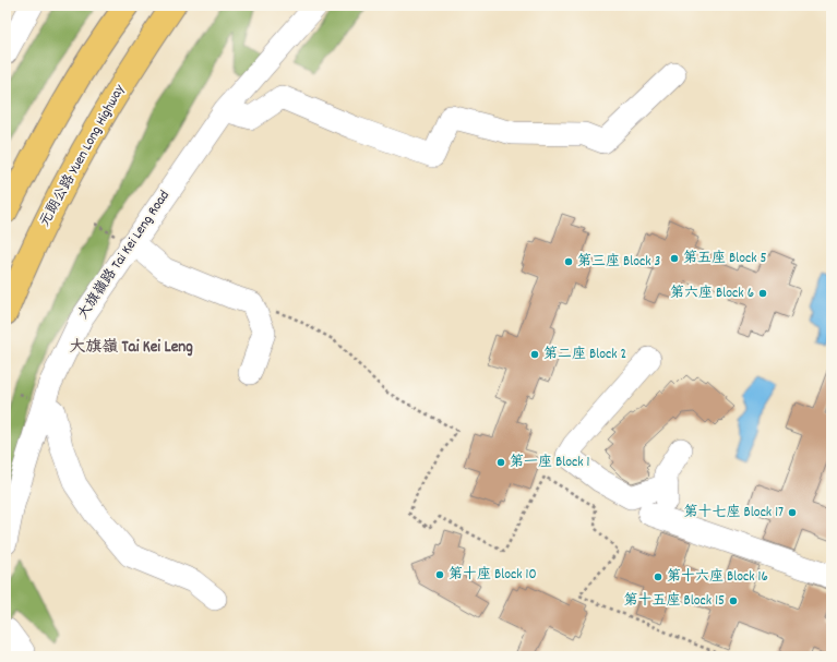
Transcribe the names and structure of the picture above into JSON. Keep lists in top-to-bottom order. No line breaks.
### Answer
{"streets":{"highway":["元朗公路 Yuen Long Highway"],"street":["大旗嶺路 Tai Kei Leng Road"]},"districts":["大旗嶺 Tai Kei Leng"],"places":["第五座 Block 5","第三座 Block 3","第六座 Block 6","第二座 Block 2","第一座 Block 1","第十七座 Block 17","第十座 Block 10","第十六座 Block 16","第十五座 Block 15"]}
